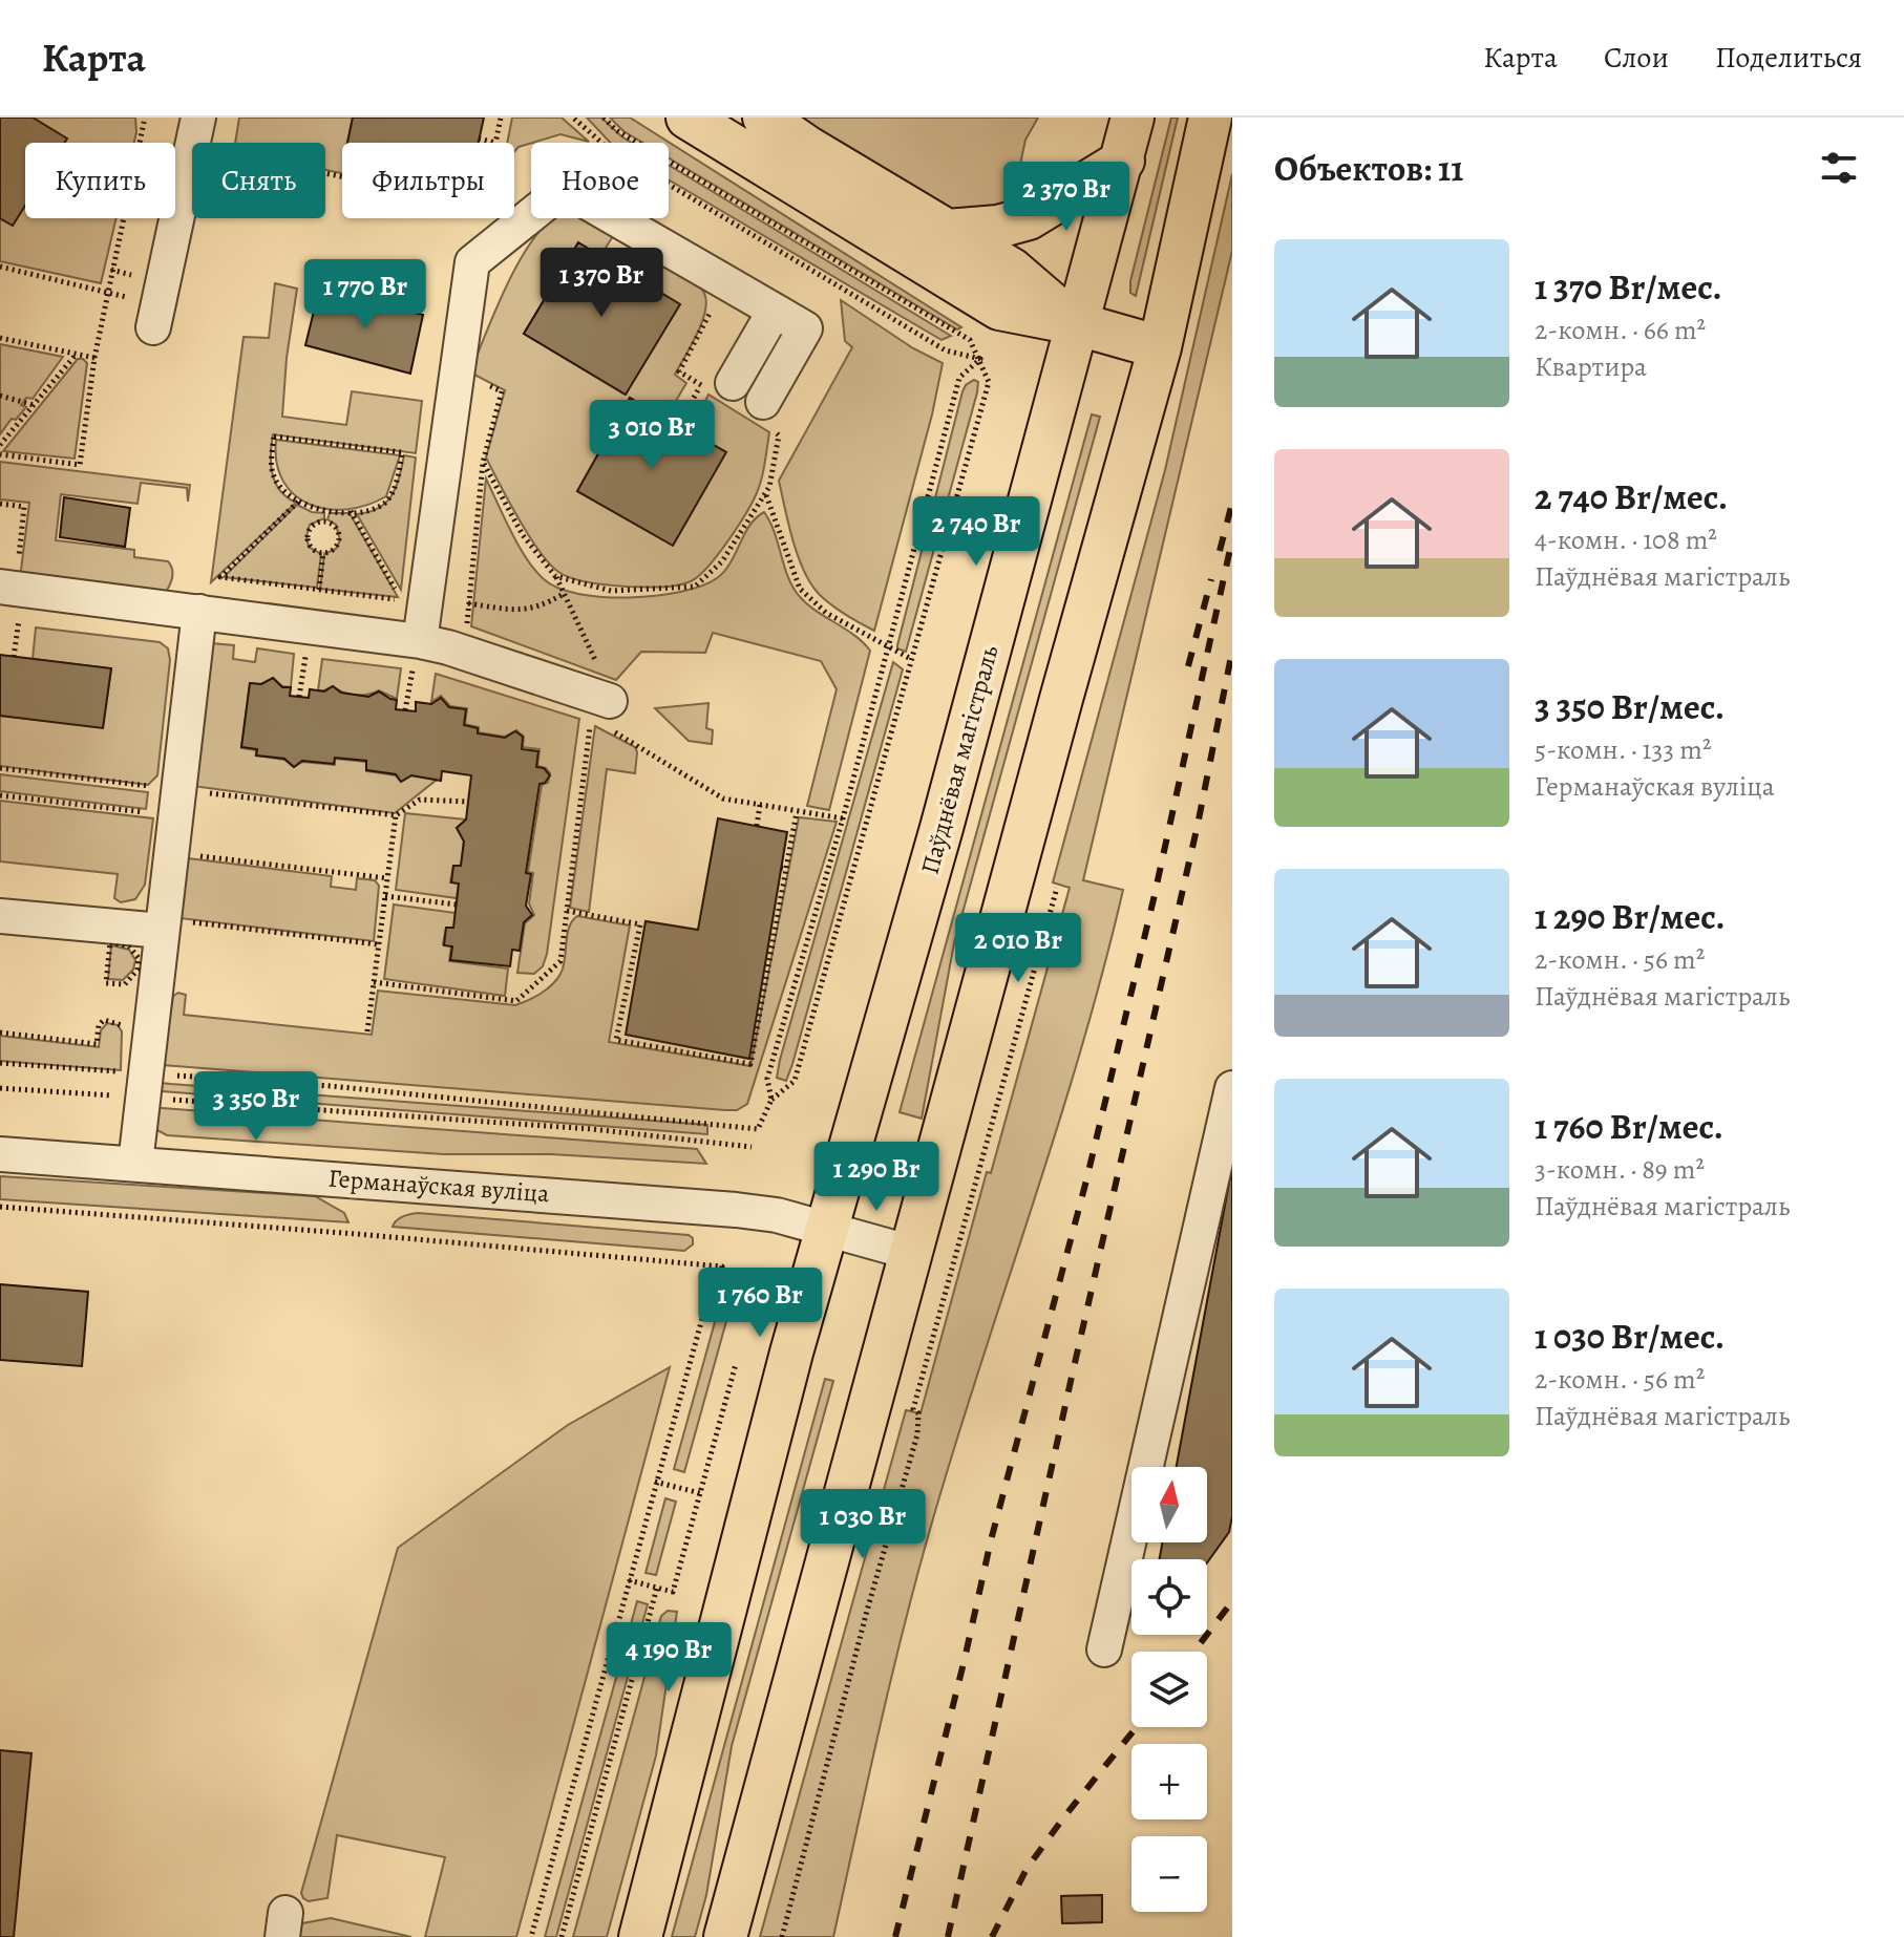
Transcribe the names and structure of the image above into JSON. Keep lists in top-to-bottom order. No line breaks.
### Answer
{"streets":{"main road":["Паўднёвая магістраль"],"street":["Германаўская вуліца"]},"crossings":[["Паўднёвая магістраль","Германаўская вуліца"]],"north":"top","page":{"header":"Карта","nav":["Карта","Слои","Поделиться"],"heading":"Объектов: 11","chip":["Купить","Снять","Фильтры","Новое"],"price":["2 370 Br","1 370 Br","1 770 Br","3 010 Br","2 740 Br","2 010 Br","3 350 Br","1 290 Br","1 760 Br","1 030 Br","4 190 Br"],"list":[{"name":"1 370 Br/мес.","note":"2-комн. · 66 m² · Квартира"},{"name":"2 740 Br/мес.","note":"4-комн. · 108 m² · Паўднёвая магістраль"},{"name":"3 350 Br/мес.","note":"5-комн. · 133 m² · Германаўская вуліца"},{"name":"1 290 Br/мес.","note":"2-комн. · 56 m² · Паўднёвая магістраль"},{"name":"1 760 Br/мес.","note":"3-комн. · 89 m² · Паўднёвая магістраль"},{"name":"1 030 Br/мес.","note":"2-комн. · 56 m² · Паўднёвая магістраль"}],"map_buttons":["+","−"]}}
